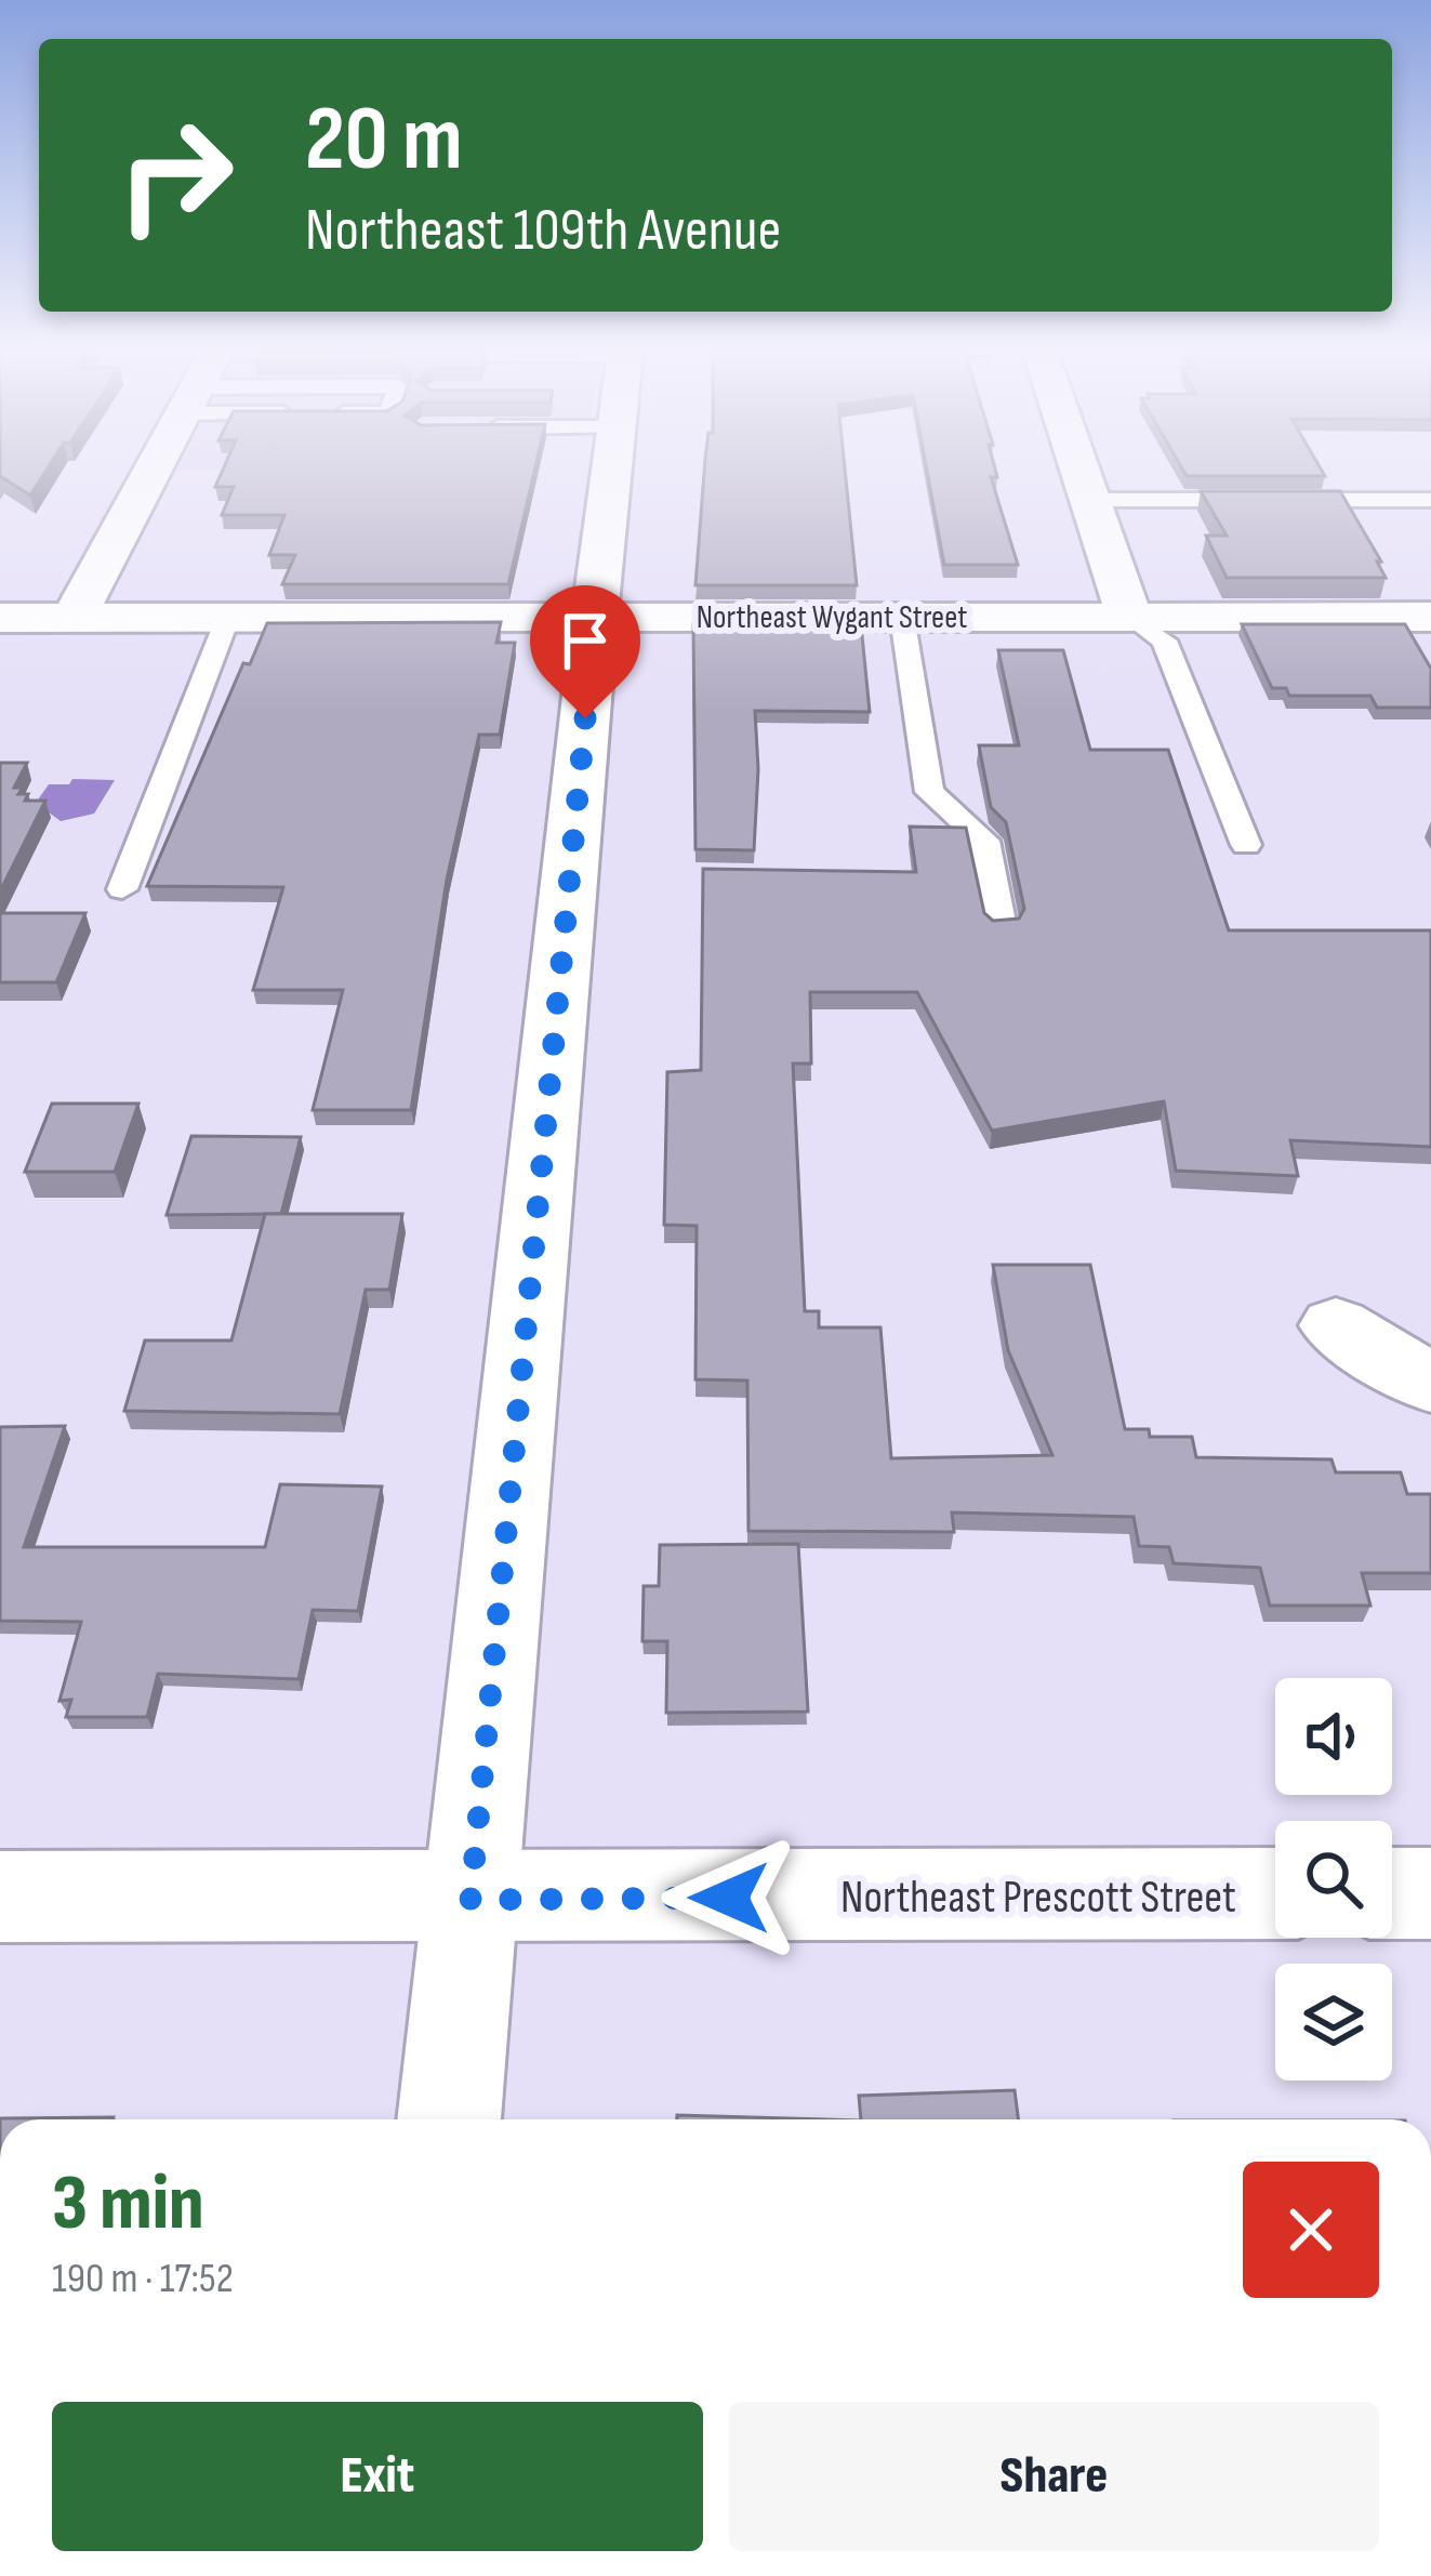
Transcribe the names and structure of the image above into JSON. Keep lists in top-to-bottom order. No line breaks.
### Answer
{"streets":{"street":["Northeast Wygant Street","Northeast Prescott Street"]},"page":{"turn":["20 m","Northeast 109th Avenue"],"heading":["3 min","190 m · 17:52"],"buttons":["Exit","Share"]}}
